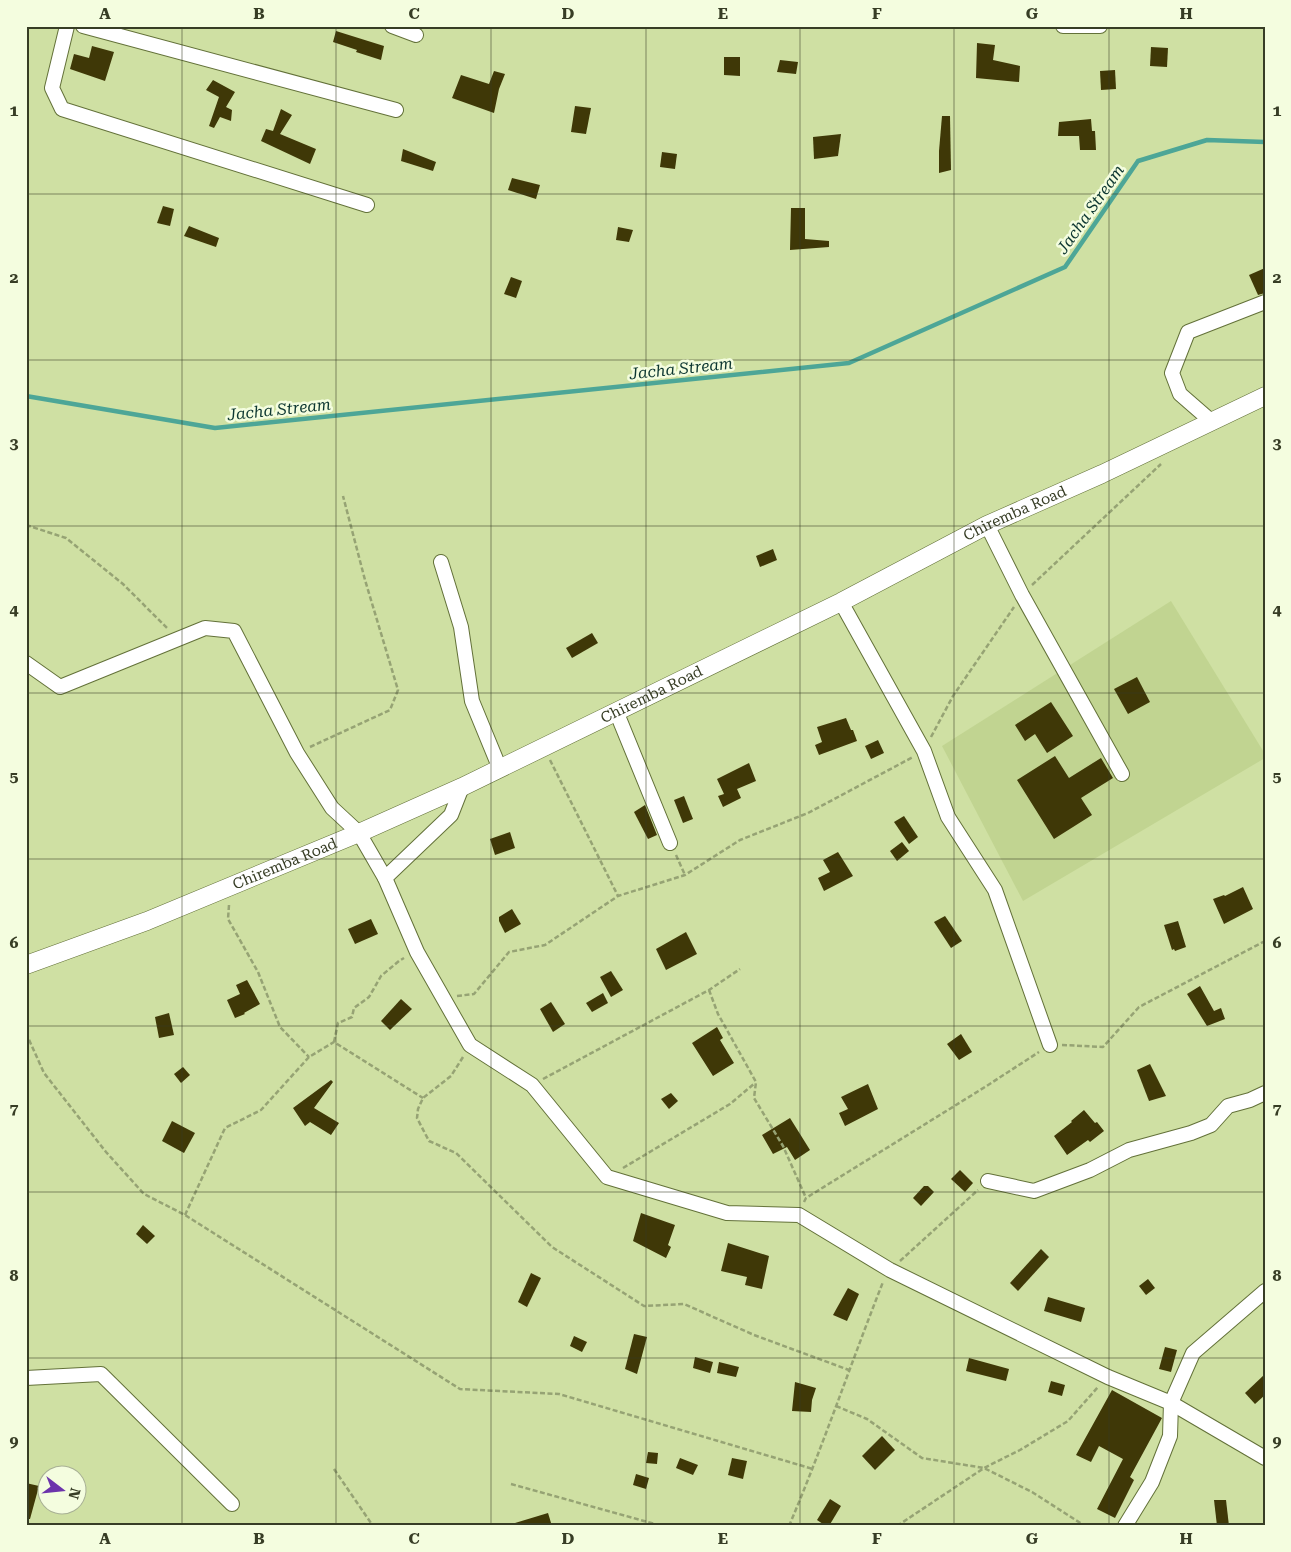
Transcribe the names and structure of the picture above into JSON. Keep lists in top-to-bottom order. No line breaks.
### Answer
{"streets":{"main road":["Chiremba Road"]},"water":["Jacha Stream"],"north":"right","grid":{"columns":["A","B","C","D","E","F","G","H"],"rows":["1","2","3","4","5","6","7","8","9"]}}
